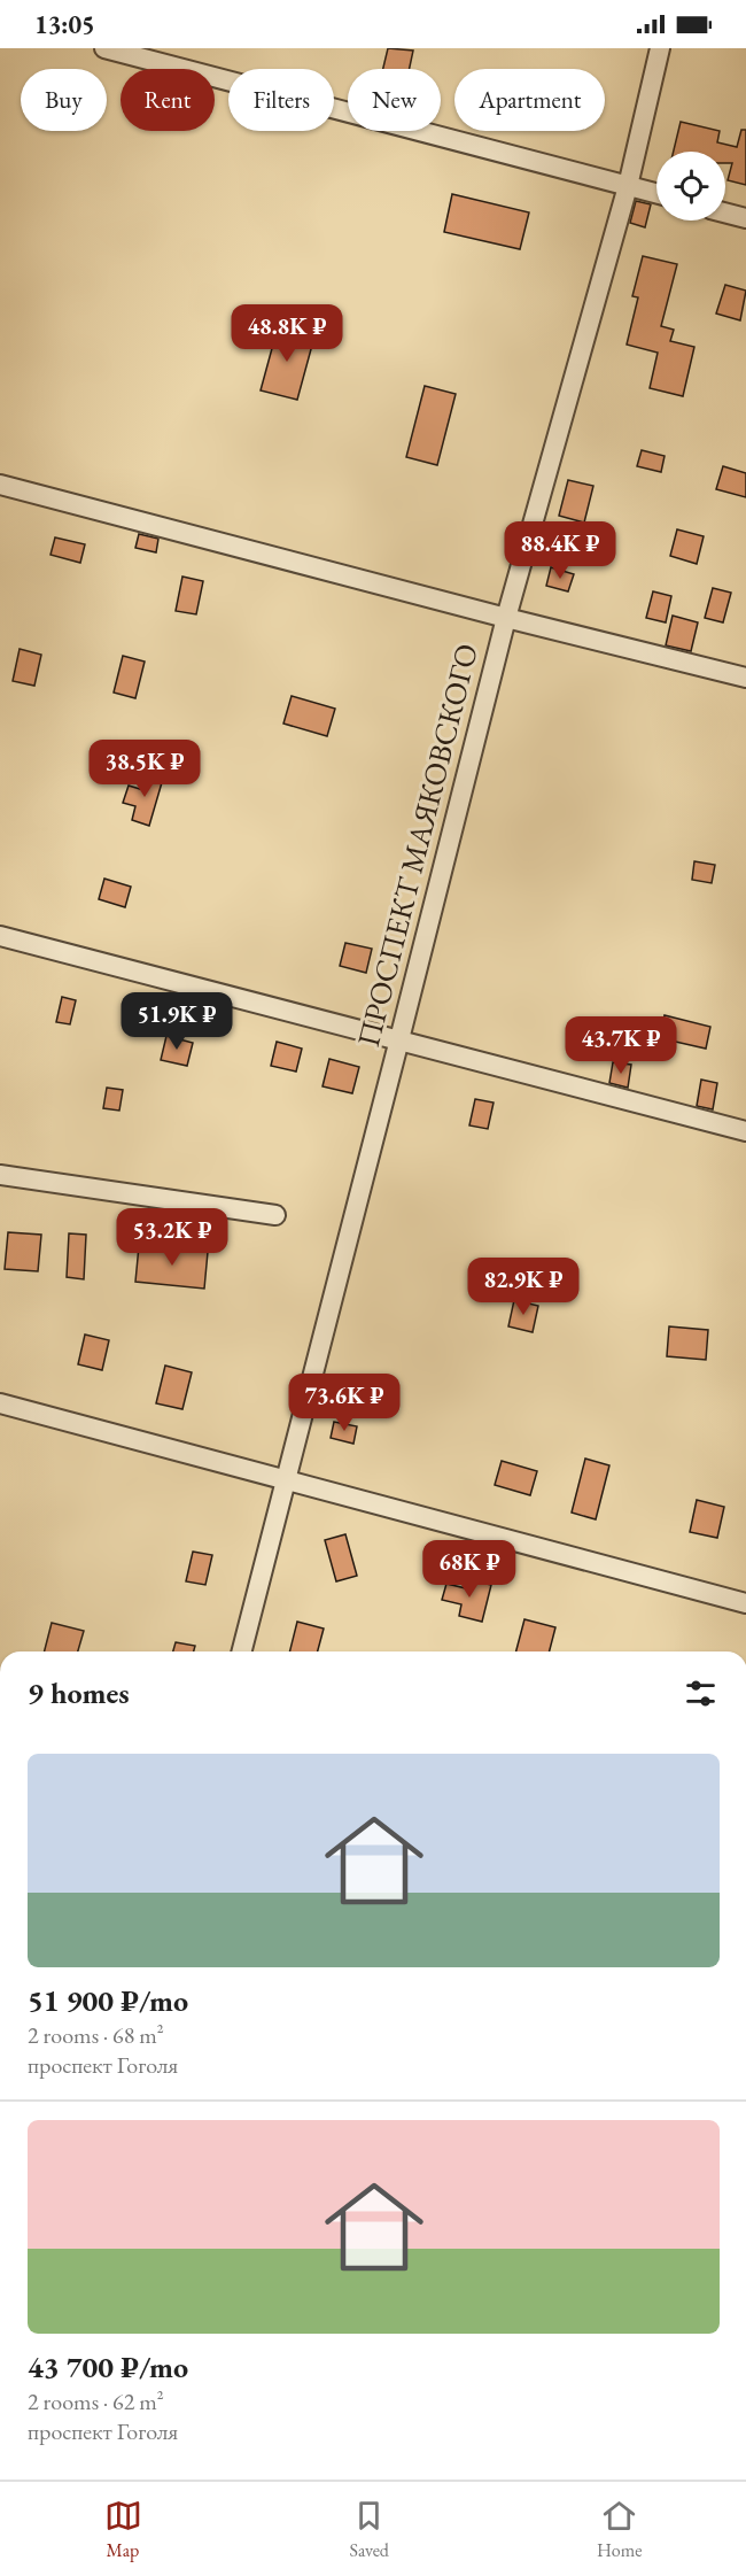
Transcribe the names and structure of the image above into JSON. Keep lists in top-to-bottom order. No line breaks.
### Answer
{"streets":{"street":["ПРОСПЕКТ МАЯКОВСКОГО"]},"page":{"status":"13:05","chip":["Buy","Rent","Filters","New","Apartment"],"price":["48.8K ₽","88.4K ₽","38.5K ₽","51.9K ₽","43.7K ₽","53.2K ₽","82.9K ₽","73.6K ₽","68K ₽"],"heading":"9 homes","list":[{"name":"51 900 ₽/mo","note":"2 rooms · 68 m² · проспект Гоголя"},{"name":"43 700 ₽/mo","note":"2 rooms · 62 m² · проспект Гоголя"}],"tabs":["Map","Saved","Home"]}}
